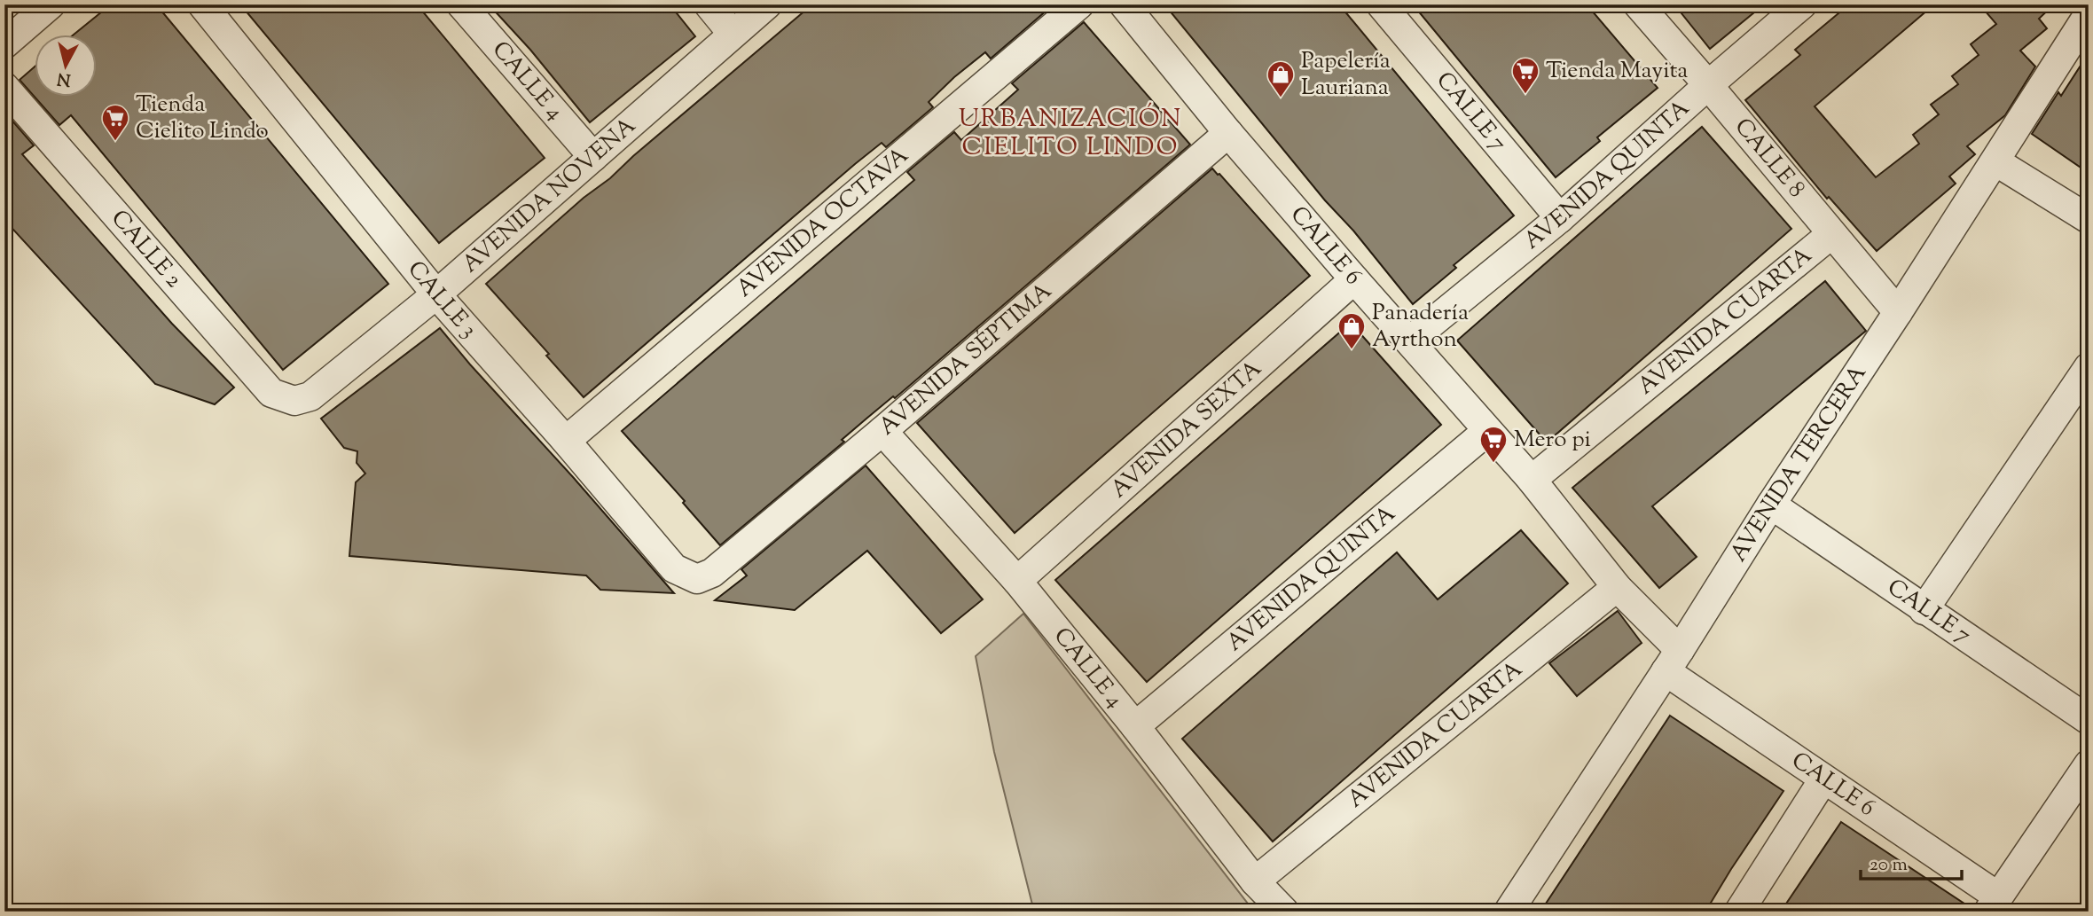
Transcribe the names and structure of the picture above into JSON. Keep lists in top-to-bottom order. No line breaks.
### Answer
{"streets":{"street":["CALLE 4","CALLE 7","CALLE 8","AVENIDA QUINTA","AVENIDA NOVENA","AVENIDA OCTAVA","CALLE 6","CALLE 2","CALLE 3","AVENIDA CUARTA","AVENIDA SÉPTIMA","AVENIDA SEXTA","AVENIDA TERCERA"]},"crossings":[["CALLE 4","AVENIDA QUINTA"],["CALLE 4","AVENIDA NOVENA"],["CALLE 4","AVENIDA CUARTA"],["CALLE 4","AVENIDA SÉPTIMA"],["CALLE 4","AVENIDA SEXTA"],["CALLE 7","AVENIDA QUINTA"],["CALLE 7","AVENIDA TERCERA"],["CALLE 8","AVENIDA QUINTA"],["CALLE 8","AVENIDA CUARTA"],["CALLE 8","AVENIDA TERCERA"],["AVENIDA QUINTA","CALLE 6"],["AVENIDA NOVENA","CALLE 2"],["AVENIDA NOVENA","CALLE 3"],["AVENIDA OCTAVA","CALLE 3"],["CALLE 6","AVENIDA CUARTA"],["CALLE 6","AVENIDA SÉPTIMA"],["CALLE 6","AVENIDA SEXTA"],["CALLE 6","AVENIDA TERCERA"],["CALLE 3","AVENIDA SÉPTIMA"]],"districts":["URBANIZACIÓN CIELITO LINDO"],"places":{"supermarket":["Tienda Mayita","Tienda Cielito Lindo","Mero pi"],"shop":["Papelería Lauriana","Panadería Ayrthon"]},"scale_bar":"20 m","north":"bottom"}
